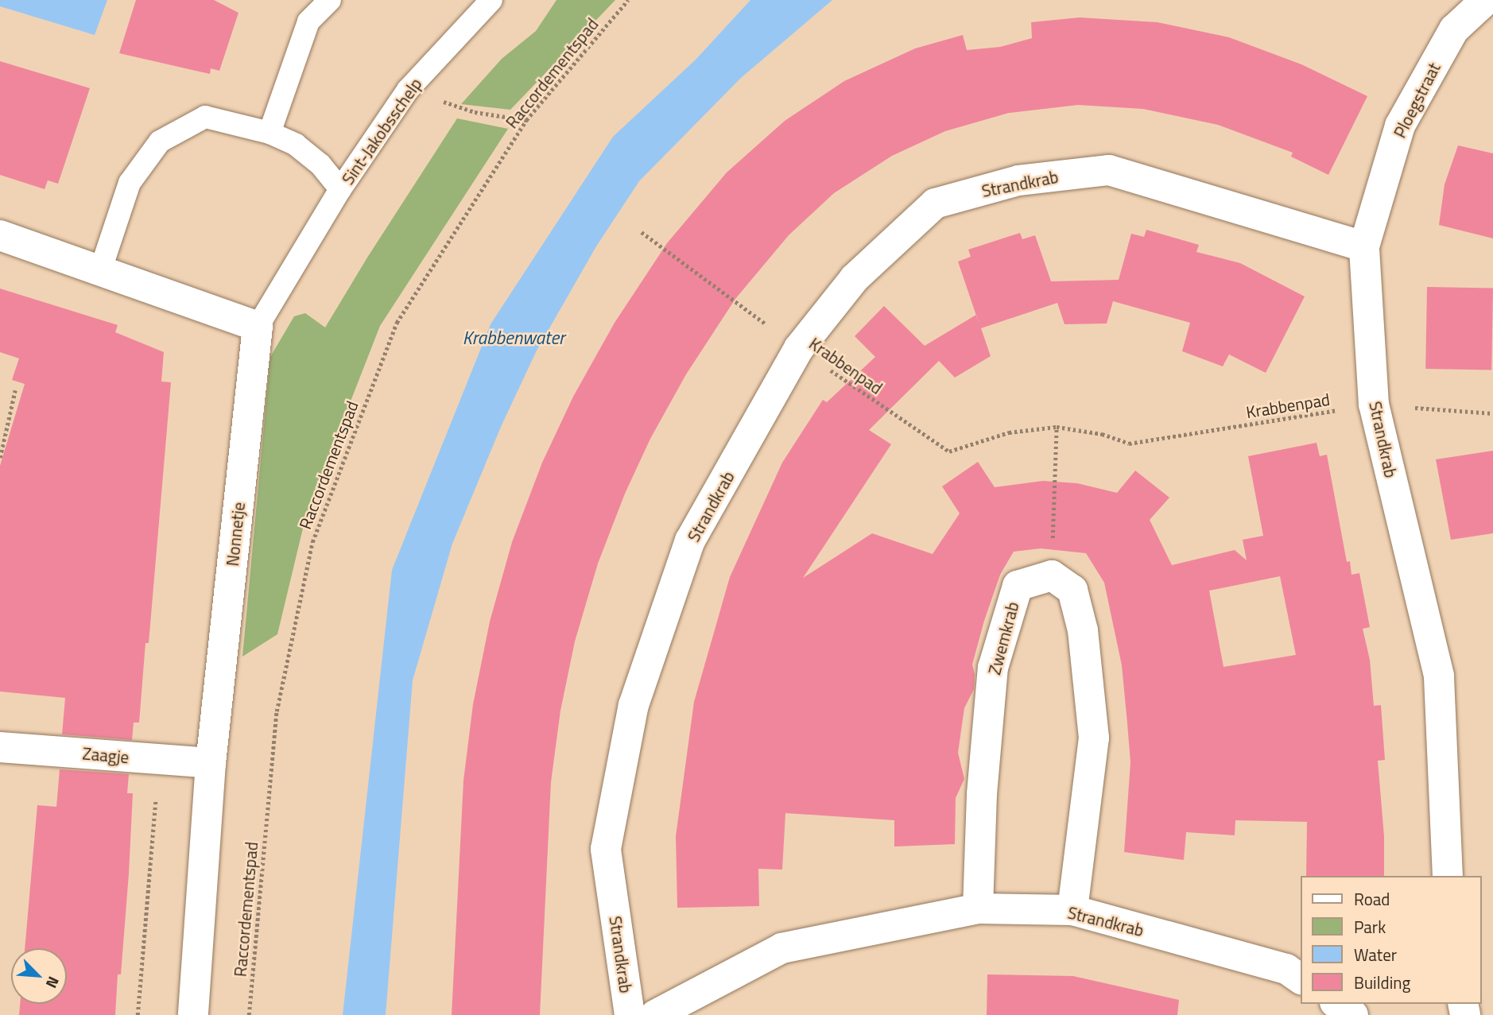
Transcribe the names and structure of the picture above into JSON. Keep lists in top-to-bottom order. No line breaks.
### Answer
{"streets":{"street":["Ploegstraat","Strandkrab","Nonnetje","Zwemkrab","Zaagje"],"lane":["Sint-Jakobsschelp"],"path":["Raccordementspad","Krabbenpad"]},"crossings":[["Ploegstraat","Strandkrab"],["Sint-Jakobsschelp","Nonnetje"],["Strandkrab","Krabbenpad"],["Strandkrab","Zwemkrab"],["Nonnetje","Zaagje"]],"water":["Krabbenwater"],"legend":["Road","Park","Water","Building"],"north":"bottom right"}
